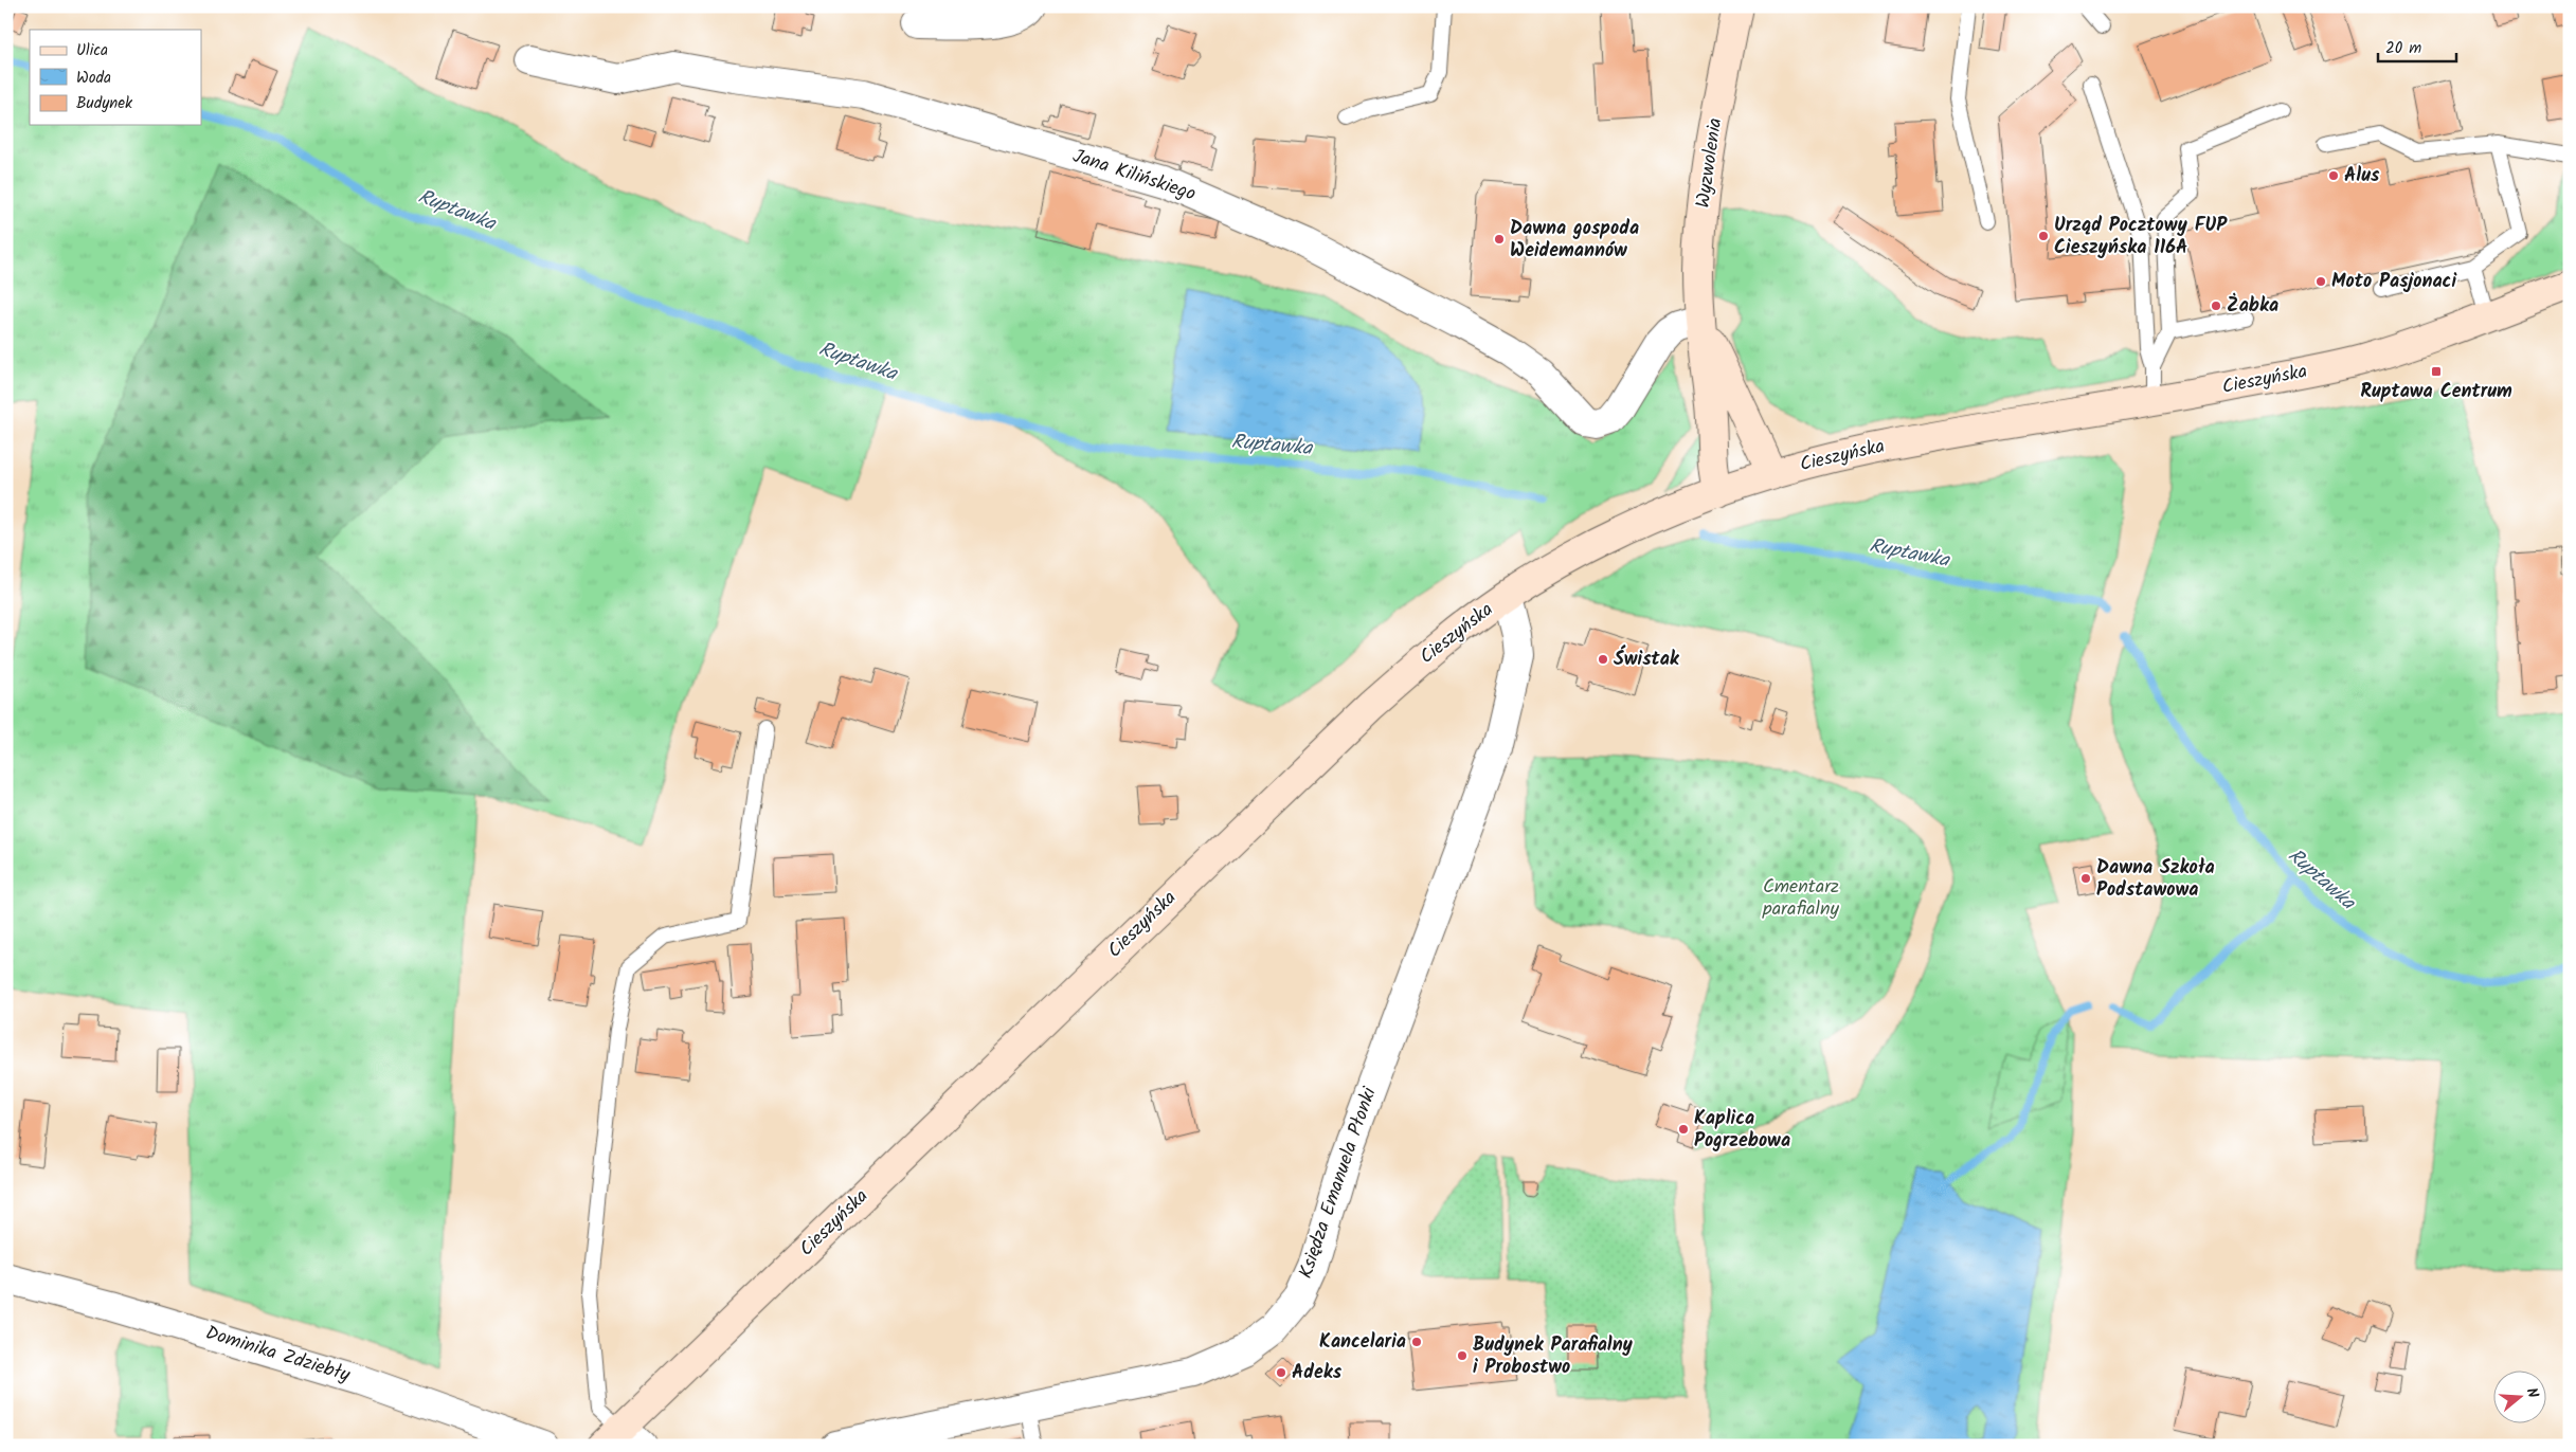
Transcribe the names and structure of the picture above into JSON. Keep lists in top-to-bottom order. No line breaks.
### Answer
{"streets":{"main road":["Wyzwolenia","Cieszyńska"],"street":["Jana Kilińskiego","Księdza Emanuela Płonki","Dominika Zdziebły"]},"crossings":[["Wyzwolenia","Jana Kilińskiego"],["Wyzwolenia","Cieszyńska"],["Cieszyńska","Księdza Emanuela Płonki"]],"water":["Ruptawka"],"parks":["Cmentarz parafialny"],"places":{"other":["Alus","Urząd Pocztowy FUP Cieszyńska 116A","Dawna gospoda Weidemannów","Moto Pasjonaci","Żabka","Świstak","Dawna Szkoła Podstawowa","Kaplica Pogrzebowa","Kancelaria","Budynek Parafialny i Probostwo","Adeks"],"transit":["Ruptawa Centrum"]},"legend":["Ulica","Woda","Budynek"],"scale_bar":"20 m","north":"right"}
